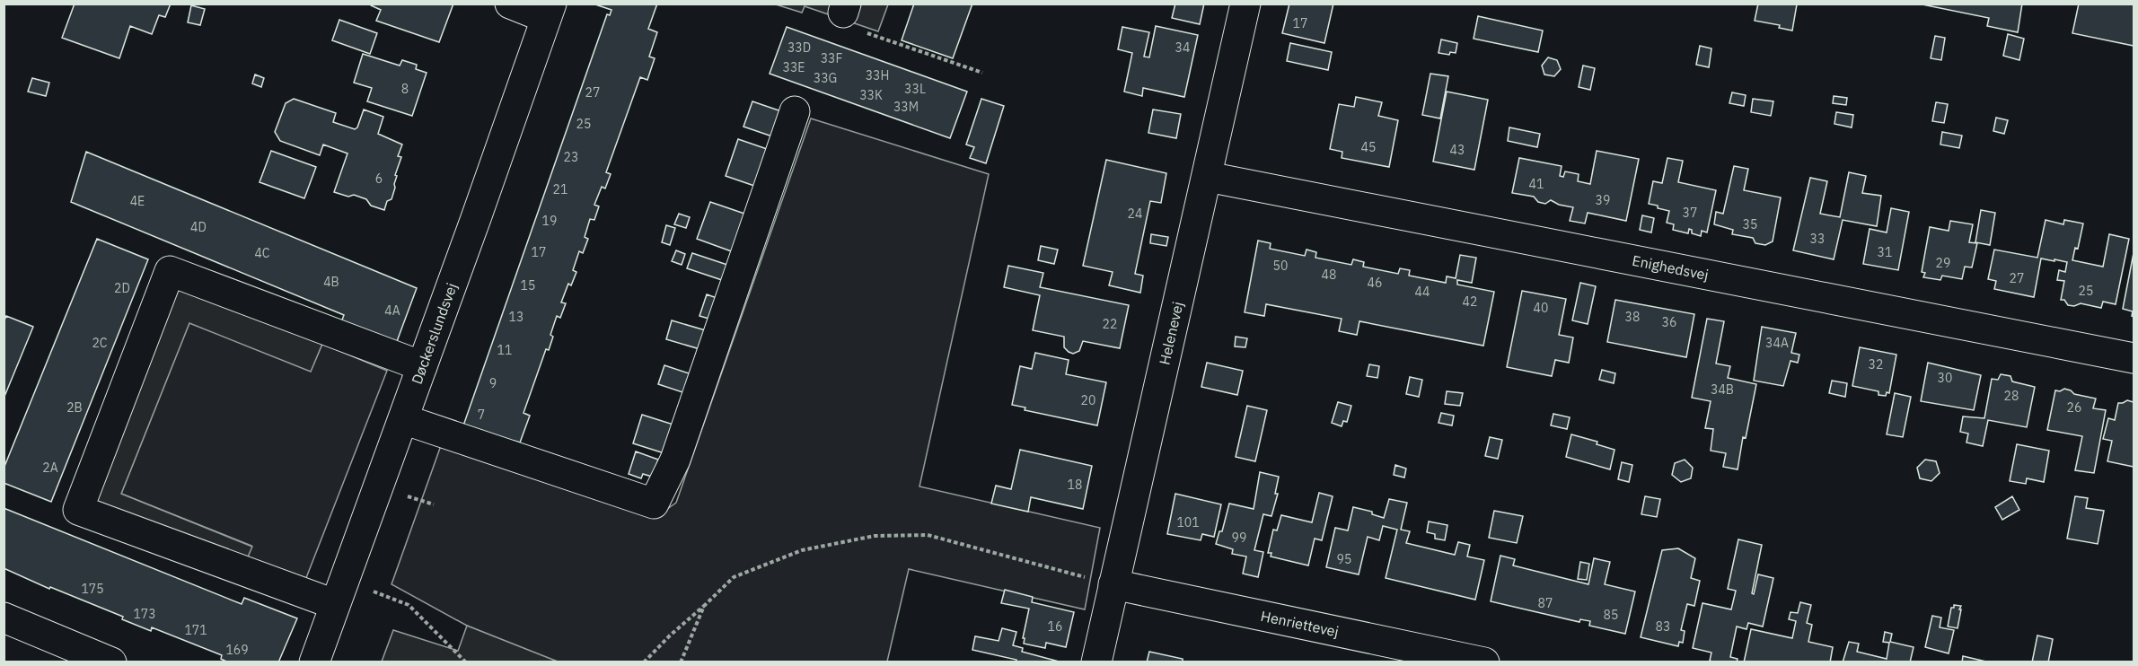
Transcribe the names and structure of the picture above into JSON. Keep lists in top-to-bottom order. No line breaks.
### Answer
{"streets":{"street":["Enighedsvej","Helenevej","Døckerslundsvej","Henriettevej"]},"crossings":[["Enighedsvej","Helenevej"],["Helenevej","Henriettevej"]],"house_numbers":["17","33D","34","33F","33E","33H","33G","8","33L","27","33K","33M","25","45","43","23","6","41","21","39","4E","37","24","19","35","4D","33","17","31","4C","29","50","48","27","4B","46","15","2D","25","44","42","40","4A","13","38","36","22","2C","34A","11","32","30","9","34B","28","20","2B","26","7","2A","18","101","99","95","175","87","173","85","16","83","171","169"]}
